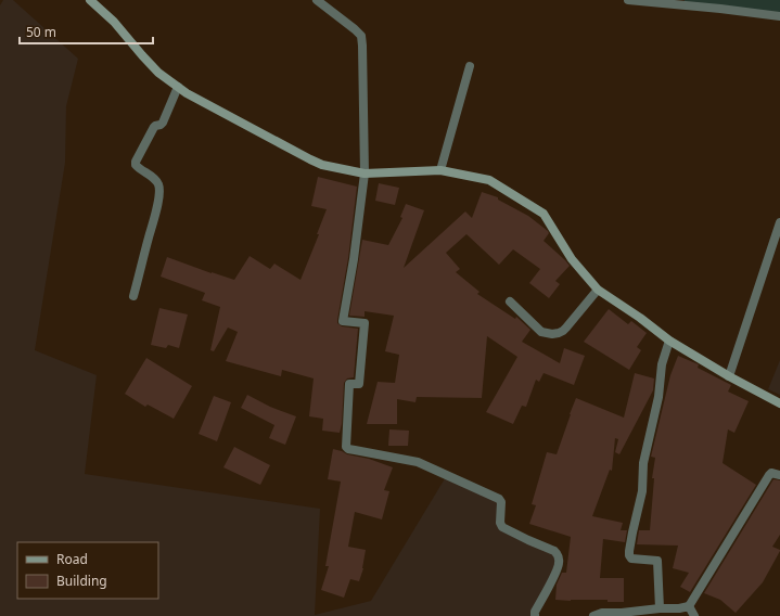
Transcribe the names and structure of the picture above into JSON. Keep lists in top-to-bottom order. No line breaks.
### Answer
{"legend":["Road","Building"],"scale_bar":"50 m"}
